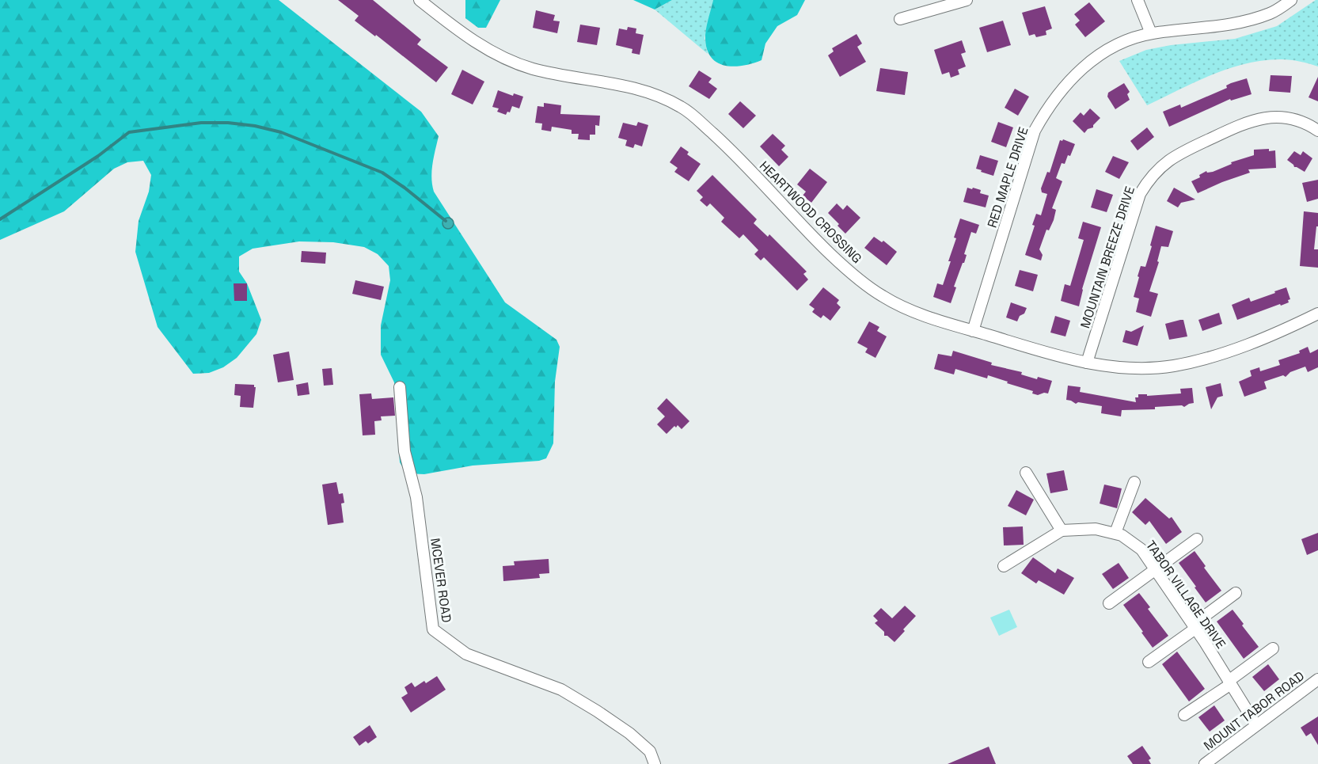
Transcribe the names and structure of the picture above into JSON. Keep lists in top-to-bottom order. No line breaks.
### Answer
{"streets":{"street":["RED MAPLE DRIVE","HEARTWOOD CROSSING","MOUNTAIN BREEZE DRIVE","MCEVER ROAD","TABOR VILLAGE DRIVE","MOUNT TABOR ROAD"]},"crossings":[["RED MAPLE DRIVE","HEARTWOOD CROSSING"],["HEARTWOOD CROSSING","MOUNTAIN BREEZE DRIVE"],["TABOR VILLAGE DRIVE","MOUNT TABOR ROAD"]]}
